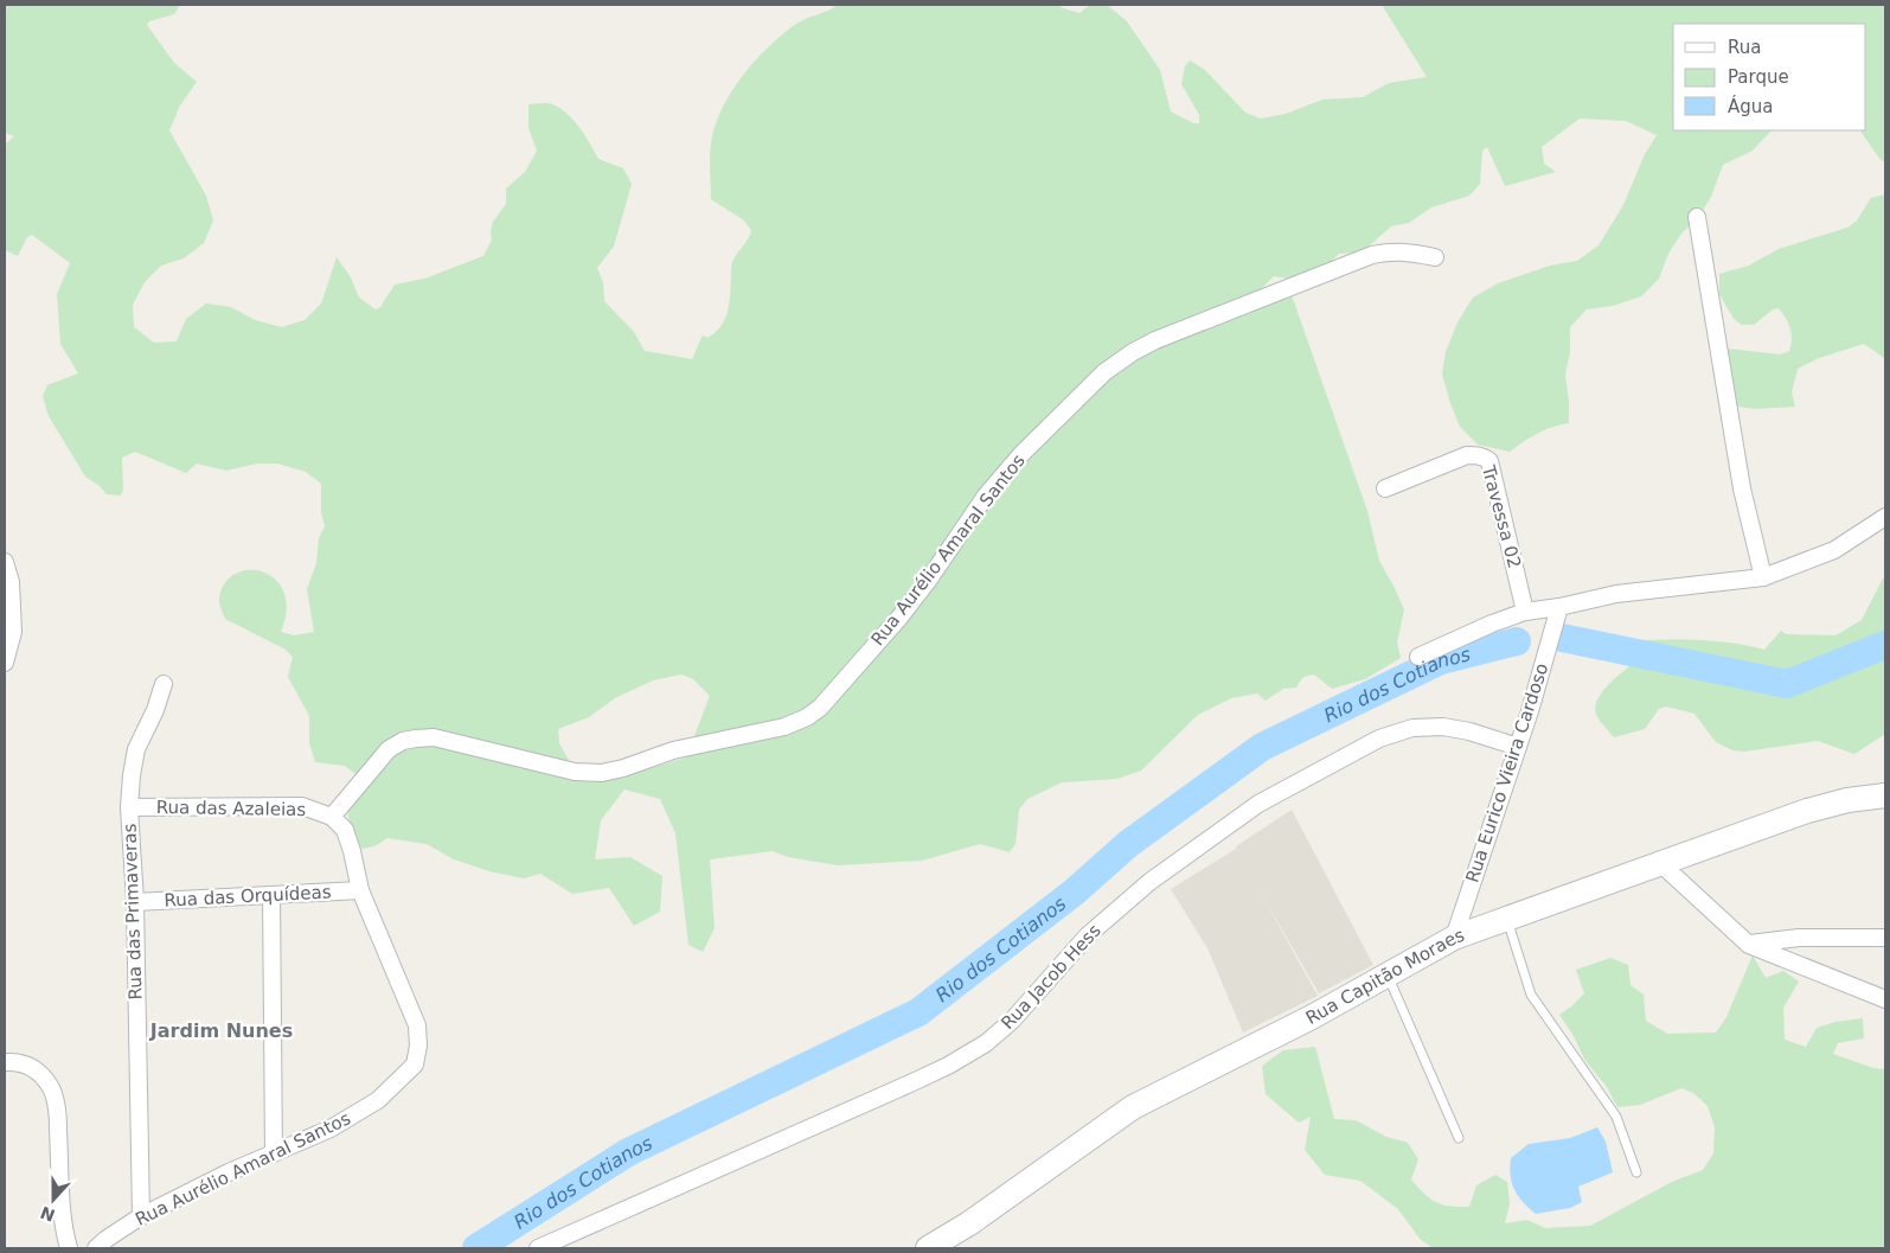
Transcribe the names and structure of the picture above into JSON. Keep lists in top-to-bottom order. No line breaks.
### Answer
{"streets":{"street":["Travessa 02","Rua Aurélio Amaral Santos","Rua Eurico Vieira Cardoso","Rua das Azaleias","Rua das Orquídeas","Rua das Primaveras","Rua Jacob Hess","Rua Capitão Moraes"]},"crossings":[["Rua Aurélio Amaral Santos","Rua das Azaleias"],["Rua Aurélio Amaral Santos","Rua das Orquídeas"],["Rua Aurélio Amaral Santos","Rua das Primaveras"],["Rua Eurico Vieira Cardoso","Rua Jacob Hess"],["Rua Eurico Vieira Cardoso","Rua Capitão Moraes"],["Rua das Azaleias","Rua das Primaveras"],["Rua das Orquídeas","Rua das Primaveras"]],"districts":["Jardim Nunes"],"water":["Rio dos Cotianos"],"legend":["Rua","Parque","Água"],"north":"bottom"}
